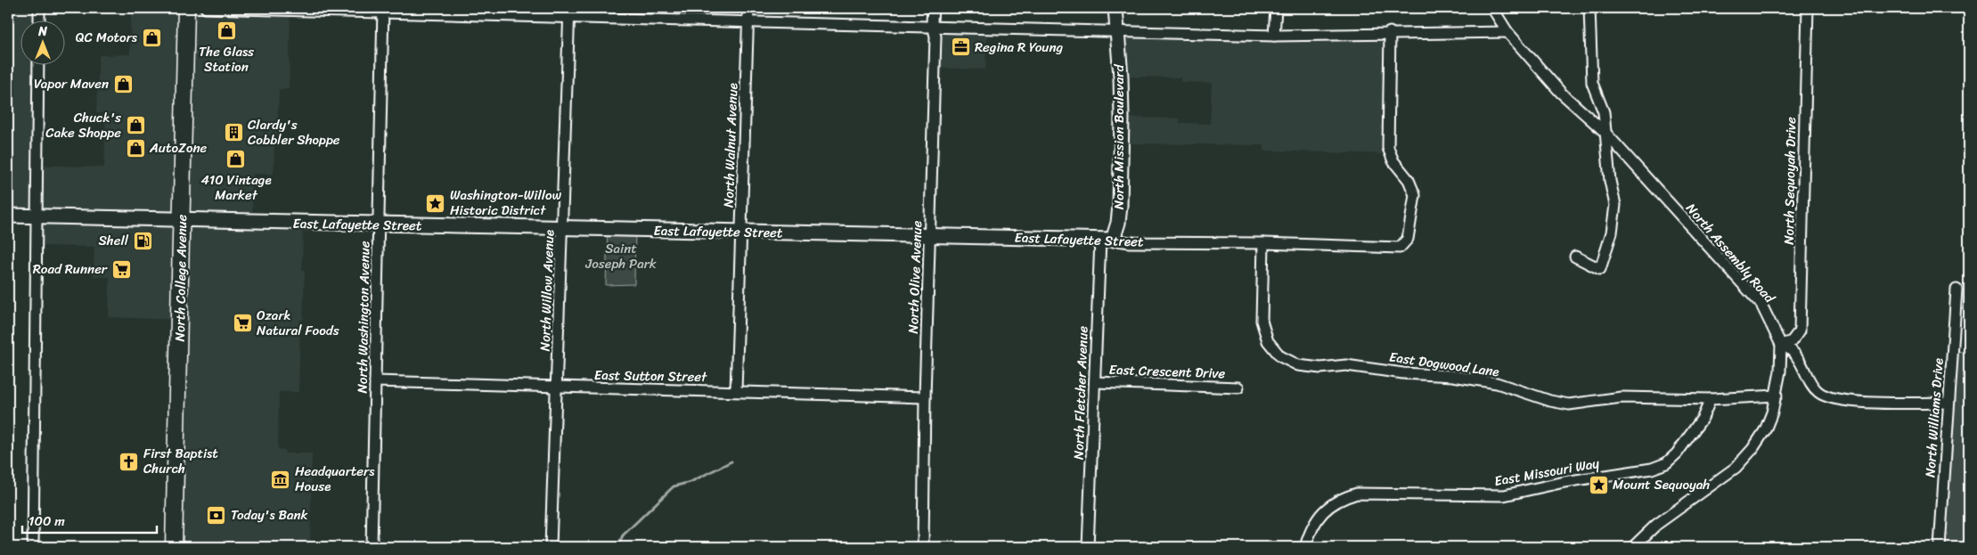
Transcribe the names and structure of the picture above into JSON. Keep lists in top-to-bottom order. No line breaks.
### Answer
{"streets":{"main road":["North Mission Boulevard","East Lafayette Street","North College Avenue"],"street":["North Walnut Avenue","North Sequoyah Drive","North Assembly Road","North Olive Avenue","North Willow Avenue","North Washington Avenue","East Dogwood Lane","East Crescent Drive","East Sutton Street","North Fletcher Avenue","North Williams Drive","East Missouri Way"]},"crossings":[["North Mission Boulevard","East Lafayette Street"],["North Mission Boulevard","North Fletcher Avenue"],["North Walnut Avenue","East Lafayette Street"],["North Walnut Avenue","East Sutton Street"],["North Sequoyah Drive","North Assembly Road"],["East Lafayette Street","North Olive Avenue"],["East Lafayette Street","North College Avenue"],["East Lafayette Street","North Willow Avenue"],["East Lafayette Street","North Washington Avenue"],["East Lafayette Street","East Dogwood Lane"],["East Lafayette Street","North Fletcher Avenue"],["North Assembly Road","East Dogwood Lane"],["North Olive Avenue","East Sutton Street"],["North Willow Avenue","East Sutton Street"],["North Washington Avenue","East Sutton Street"],["East Dogwood Lane","East Missouri Way"],["East Crescent Drive","North Fletcher Avenue"]],"parks":["Saint Joseph Park"],"places":{"shop":["The Glass Station","QC Motors","Vapor Maven","Chuck's Cake Shoppe","AutoZone","410 Vintage Market"],"office":["Regina R Young"],"building":["Clardy's Cobbler Shoppe"],"place":["Washington-Willow Historic District","Mount Sequoyah"],"fuel station":["Shell"],"supermarket":["Road Runner","Ozark Natural Foods"],"church":["First Baptist Church"],"museum":["Headquarters House"],"bank":["Today's Bank"]},"scale_bar":"100 m","north":"top"}
